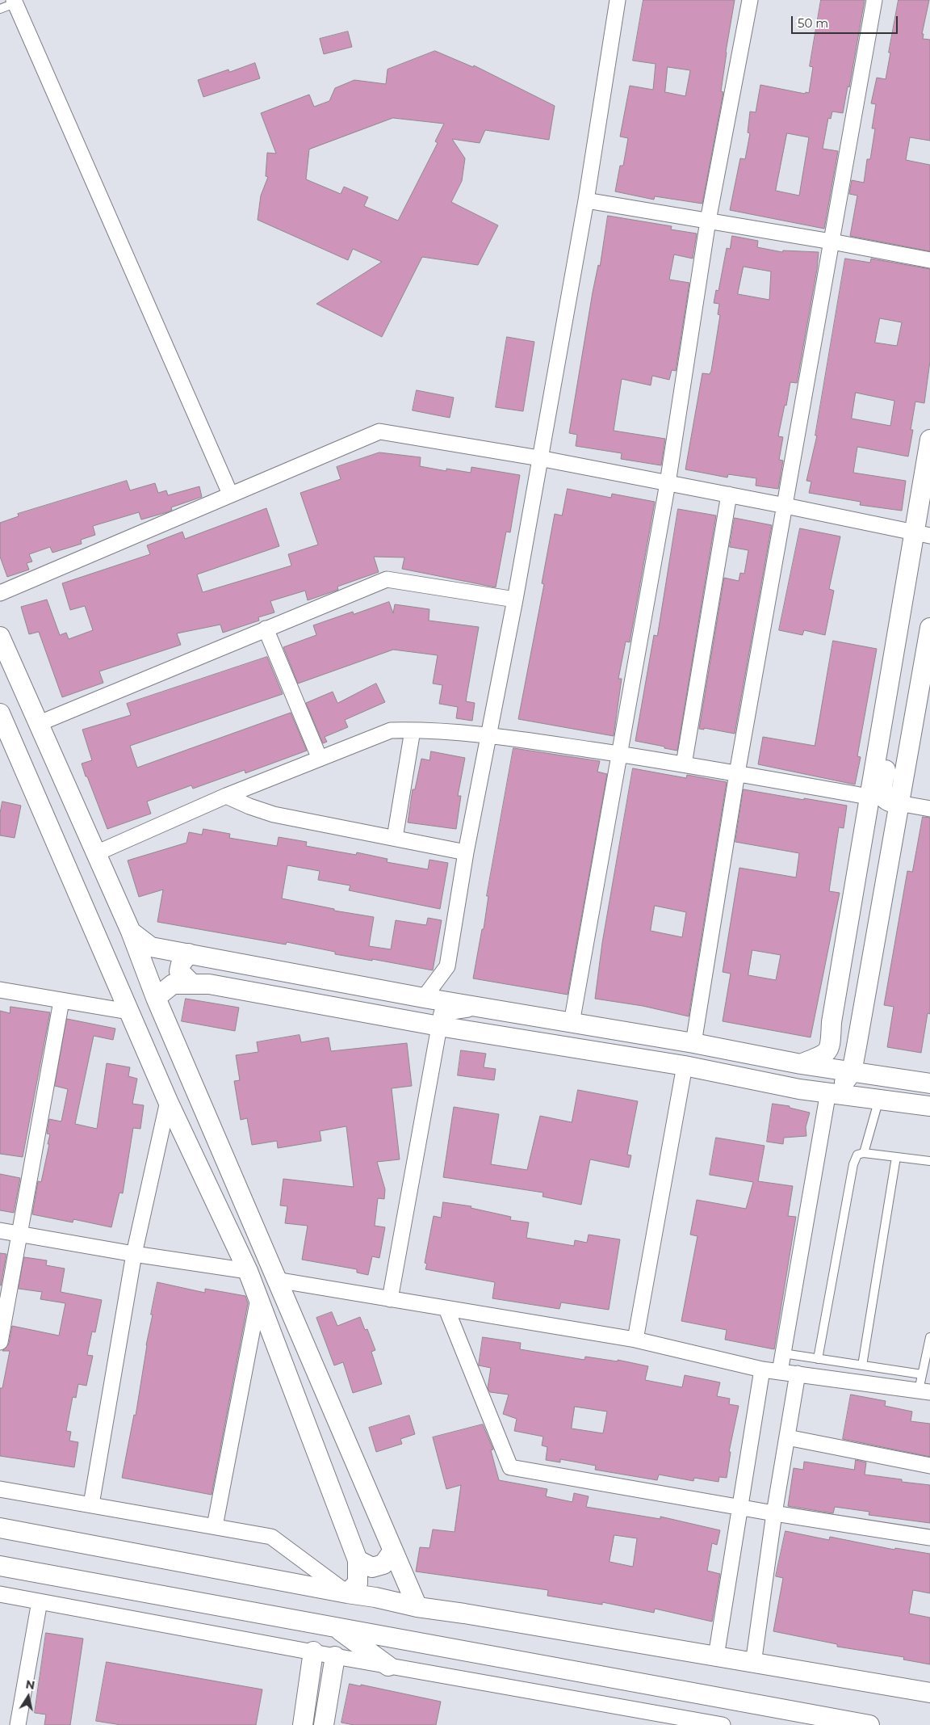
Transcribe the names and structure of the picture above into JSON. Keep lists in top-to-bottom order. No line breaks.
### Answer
{"scale_bar":"50 m","north":"top"}
